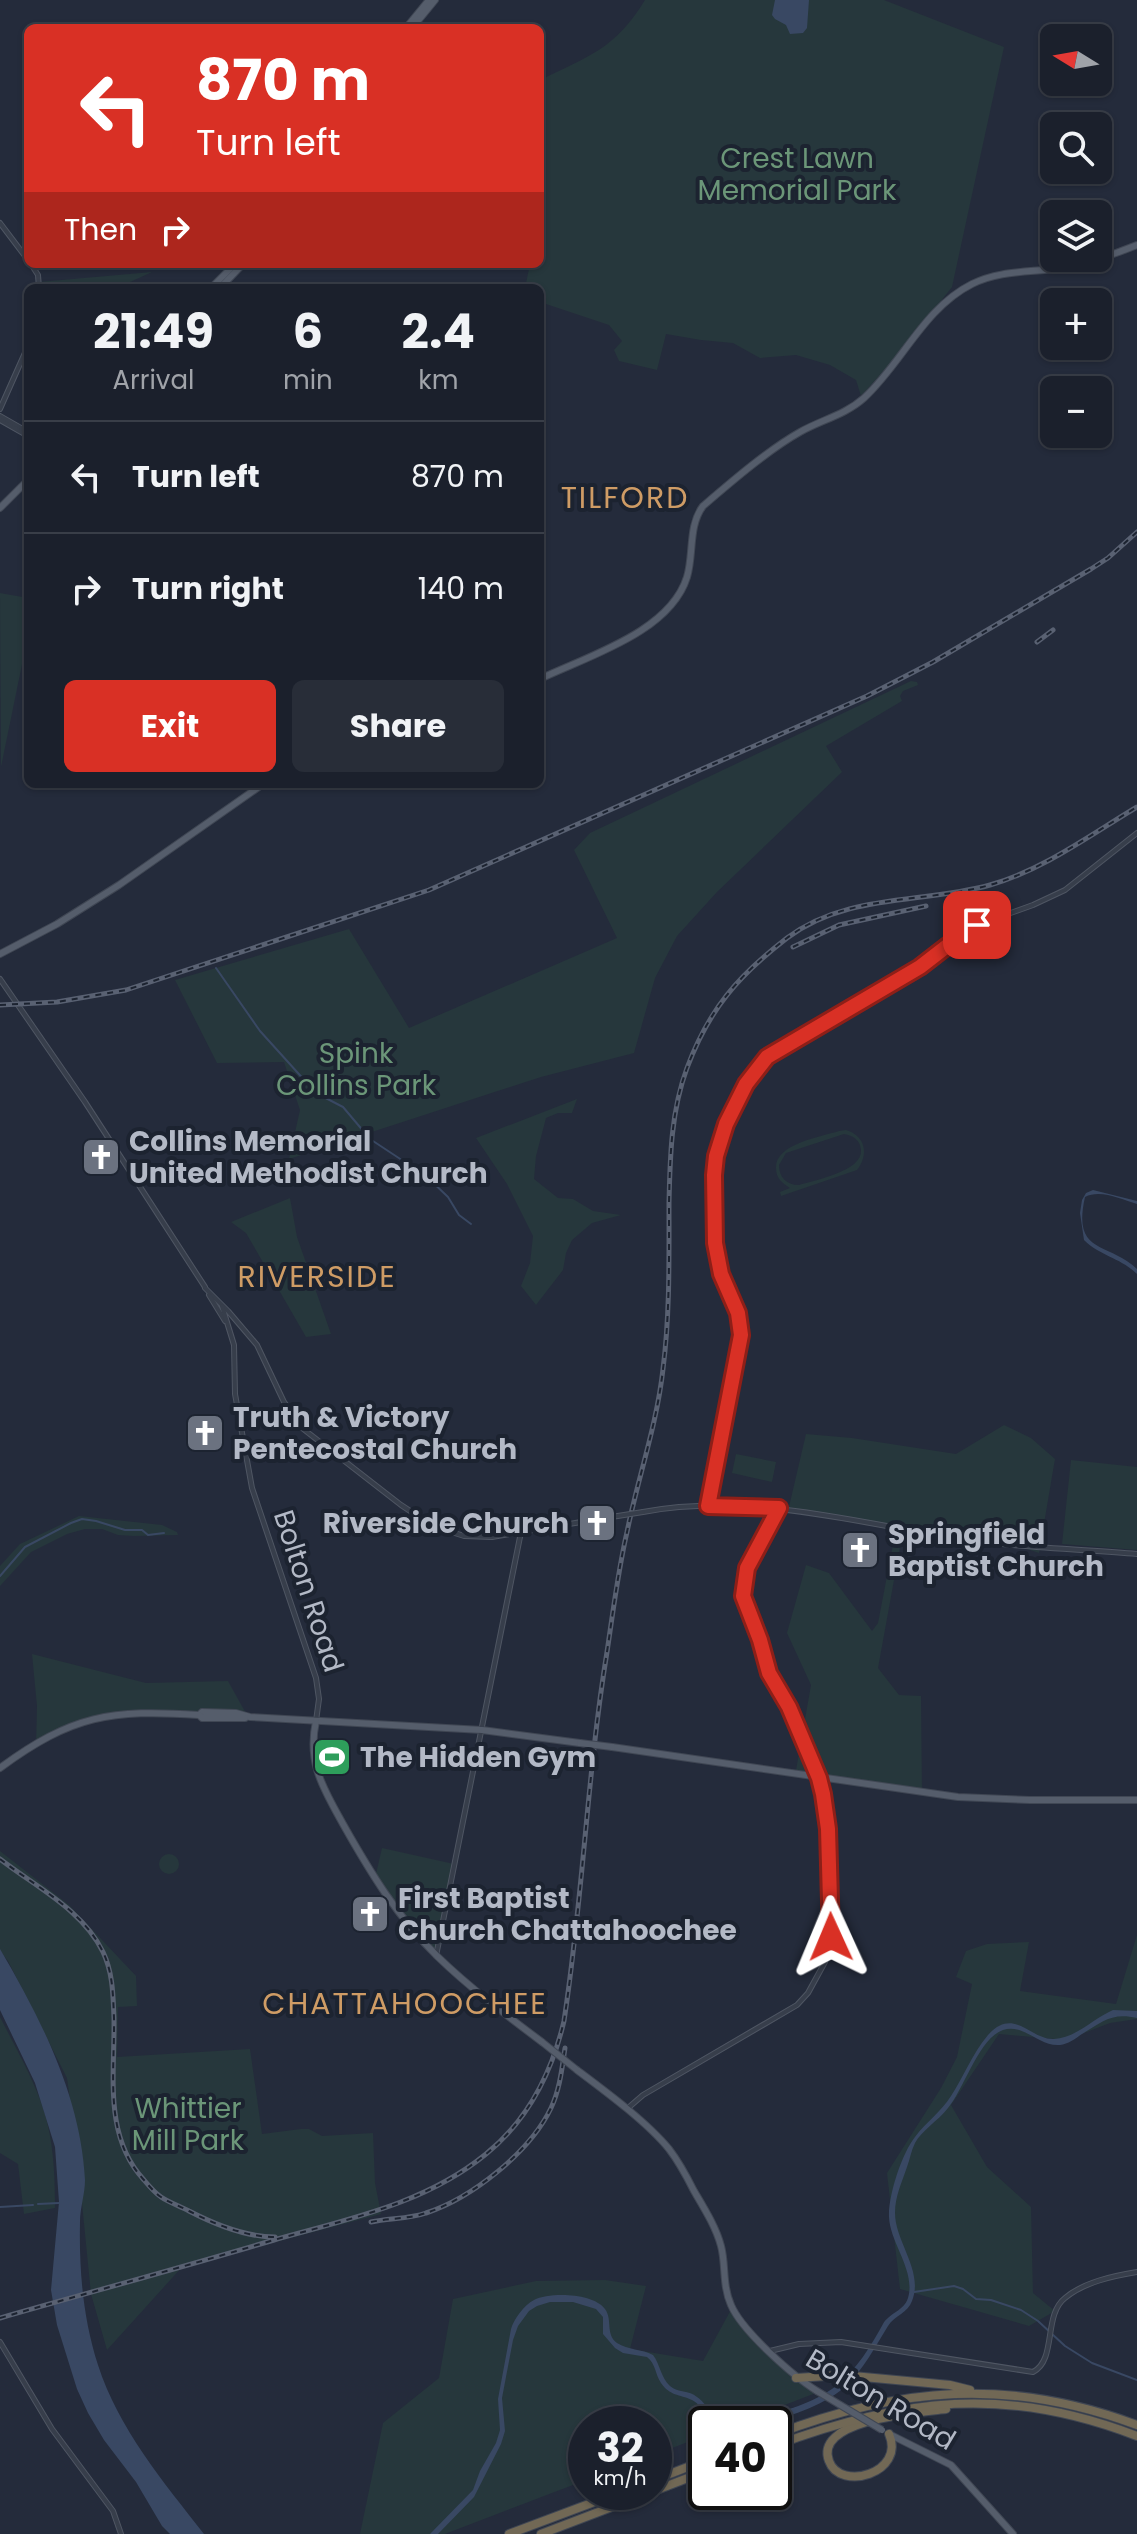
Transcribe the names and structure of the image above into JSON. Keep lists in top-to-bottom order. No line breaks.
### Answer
{"streets":{"main road":["Bolton Road"]},"districts":["TILFORD","RIVERSIDE","CHATTAHOOCHEE"],"parks":["Crest Lawn Memorial Park","Spink Collins Park","Whittier Mill Park"],"places":{"church":["Collins Memorial United Methodist Church","Truth & Victory Pentecostal Church","Riverside Church","Springfield Baptist Church","First Baptist Church Chattahoochee"],"sports":["The Hidden Gym"]},"north":"left","page":{"map_buttons":["+","−"],"turn":["870 m","Turn left"],"then":"Then","eta":["21:49","Arrival","6","min","2.4","km"],"list":[{"name":"Turn left","value":"870 m"},{"name":"Turn right","value":"140 m"}],"buttons":["Exit","Share"],"speed":"32 km/h","limit":"40"}}
